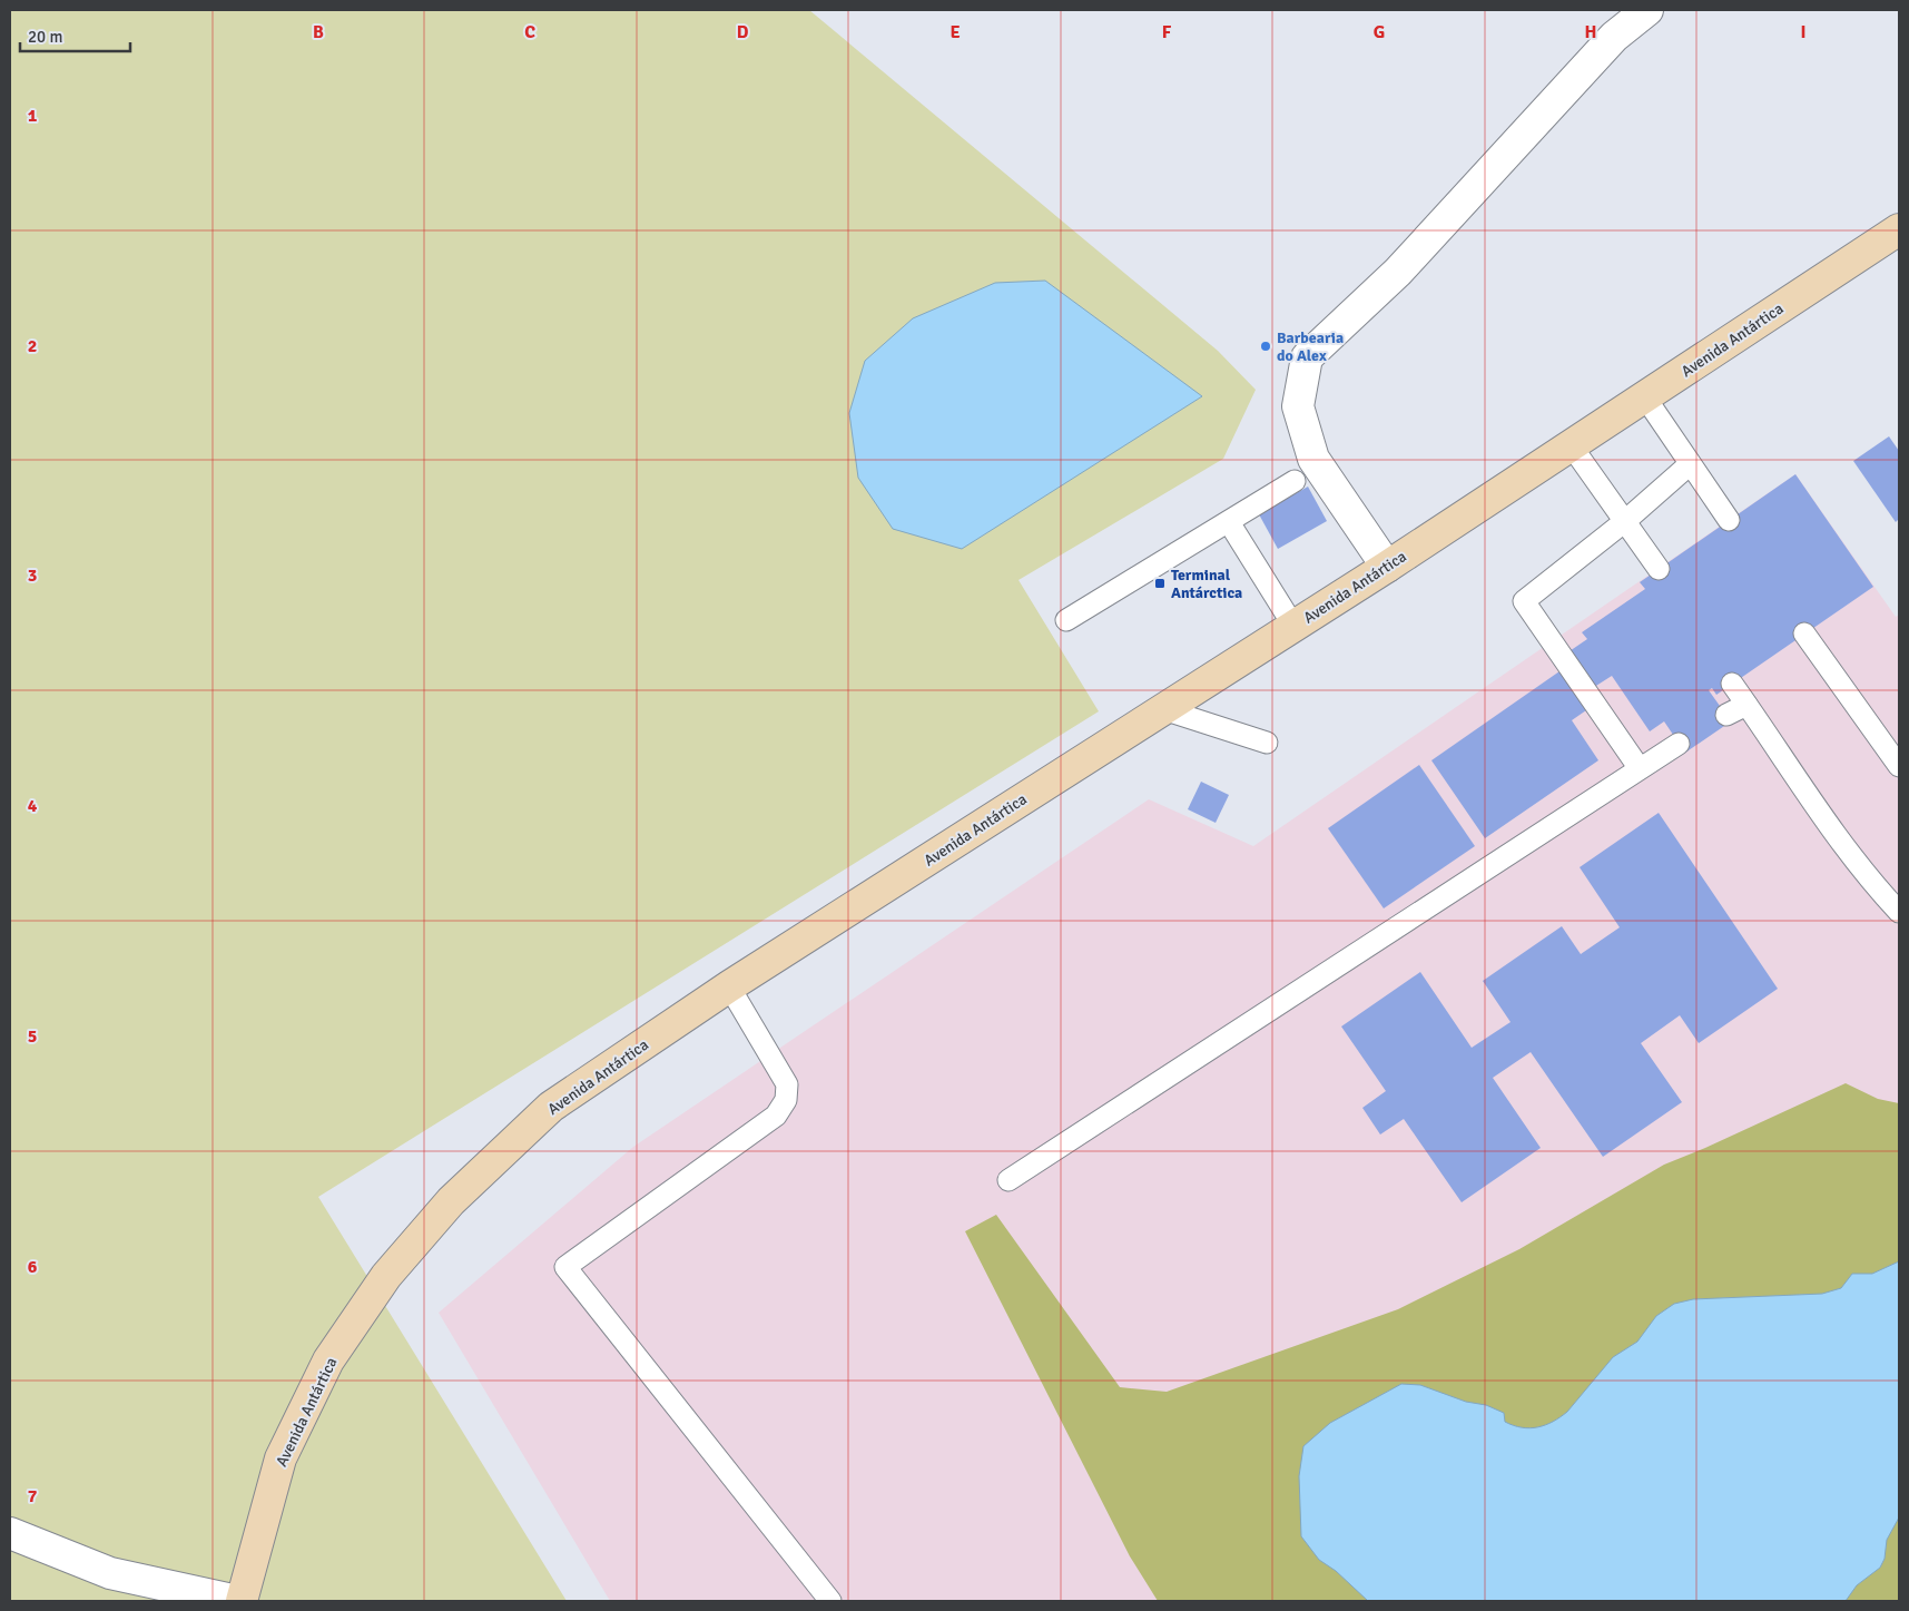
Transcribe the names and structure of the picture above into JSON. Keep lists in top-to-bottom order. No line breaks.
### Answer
{"streets":{"main road":["Avenida Antártica"]},"places":{"other":["Barbearia do Alex"],"transit":["Terminal Antárctica"]},"scale_bar":"20 m","grid":{"columns":["B","C","D","E","F","G","H","I"],"rows":["1","2","3","4","5","6","7"]}}
